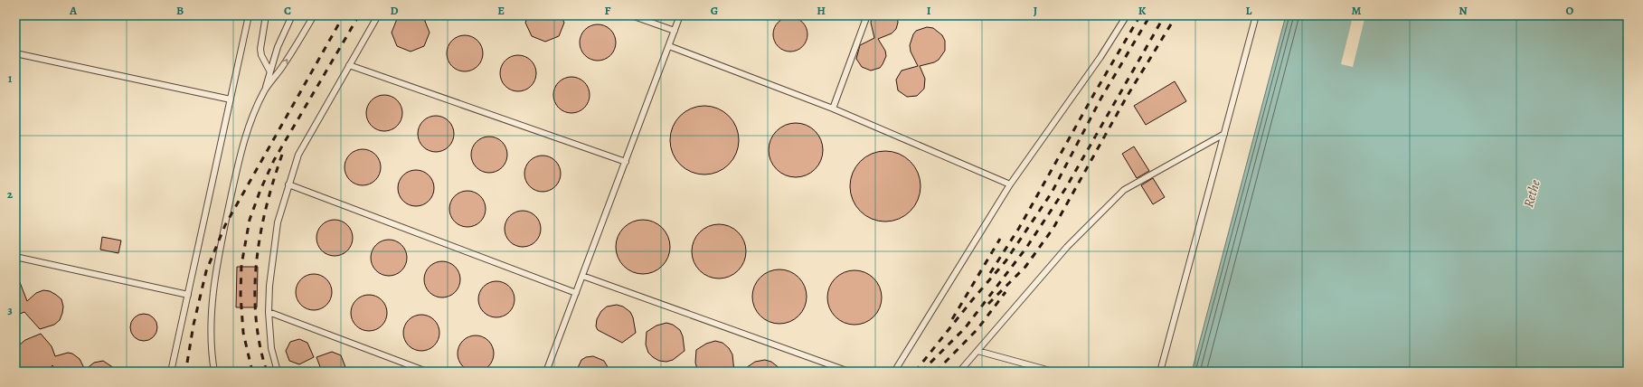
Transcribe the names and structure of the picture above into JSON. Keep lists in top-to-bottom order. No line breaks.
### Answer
{"water":["Rethe"],"grid":{"columns":["A","B","C","D","E","F","G","H","I","J","K","L","M","N","O"],"rows":["1","2","3"]}}
